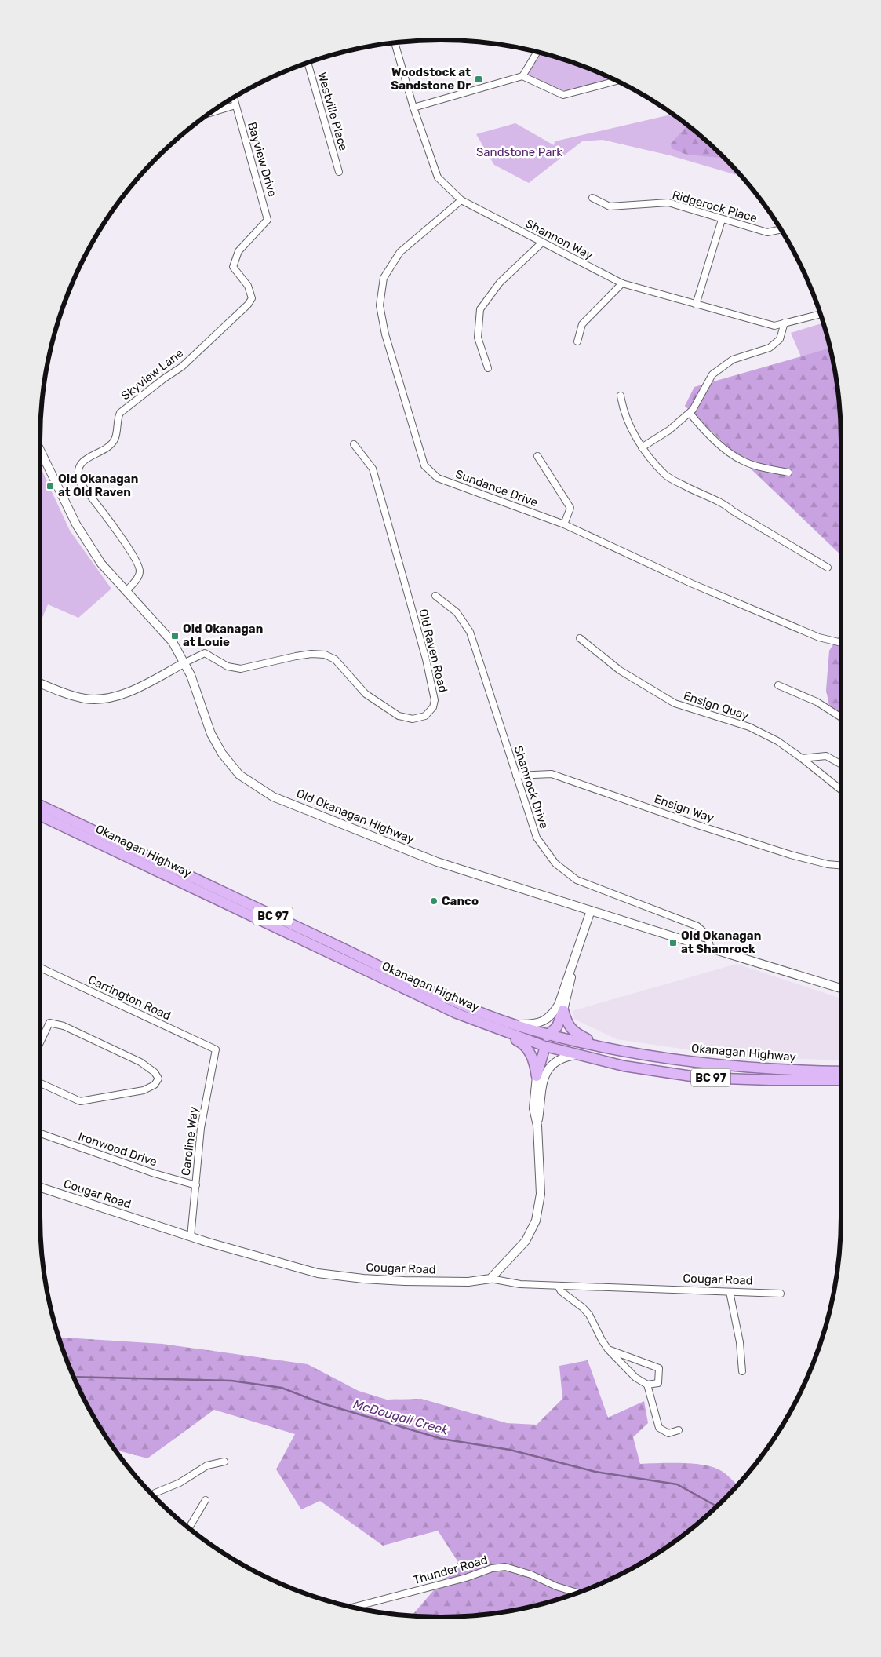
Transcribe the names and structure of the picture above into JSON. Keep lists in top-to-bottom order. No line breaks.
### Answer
{"streets":{"highway":["Okanagan Highway","BC 97"],"street":["Westville Place","Bayview Drive","Ridgerock Place","Shannon Way","Skyview Lane","Sundance Drive","Old Raven Road","Ensign Quay","Shamrock Drive","Ensign Way","Old Okanagan Highway","Carrington Road","Caroline Way","Ironwood Drive","Cougar Road","Thunder Road"]},"crossings":[["Bayview Drive","Skyview Lane"],["Shannon Way","Sundance Drive"],["Skyview Lane","Old Okanagan Highway"],["Old Raven Road","Old Okanagan Highway"],["Shamrock Drive","Ensign Way"],["Shamrock Drive","Old Okanagan Highway"],["Carrington Road","Caroline Way"],["Caroline Way","Ironwood Drive"],["Caroline Way","Cougar Road"]],"water":["McDougall Creek"],"parks":["Sandstone Park"],"places":{"transit":["Woodstock at Sandstone Dr","Old Okanagan at Old Raven","Old Okanagan at Louie","Old Okanagan at Shamrock"],"other":["Canco"]}}
